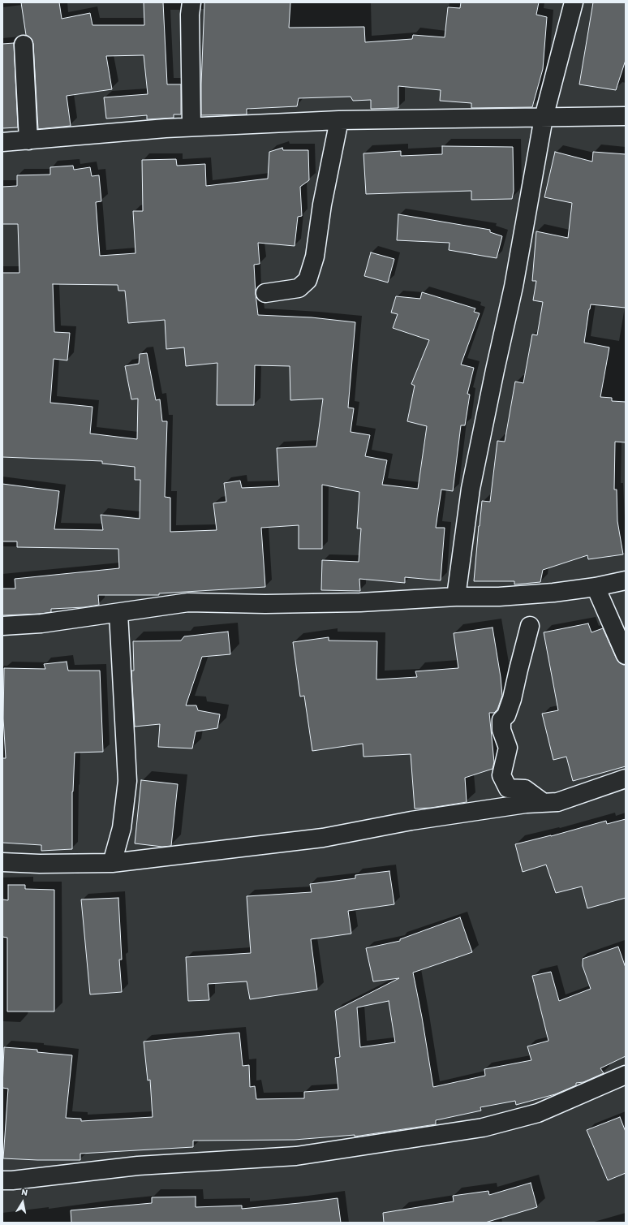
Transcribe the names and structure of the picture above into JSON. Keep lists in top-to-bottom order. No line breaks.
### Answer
{"north":"top"}
